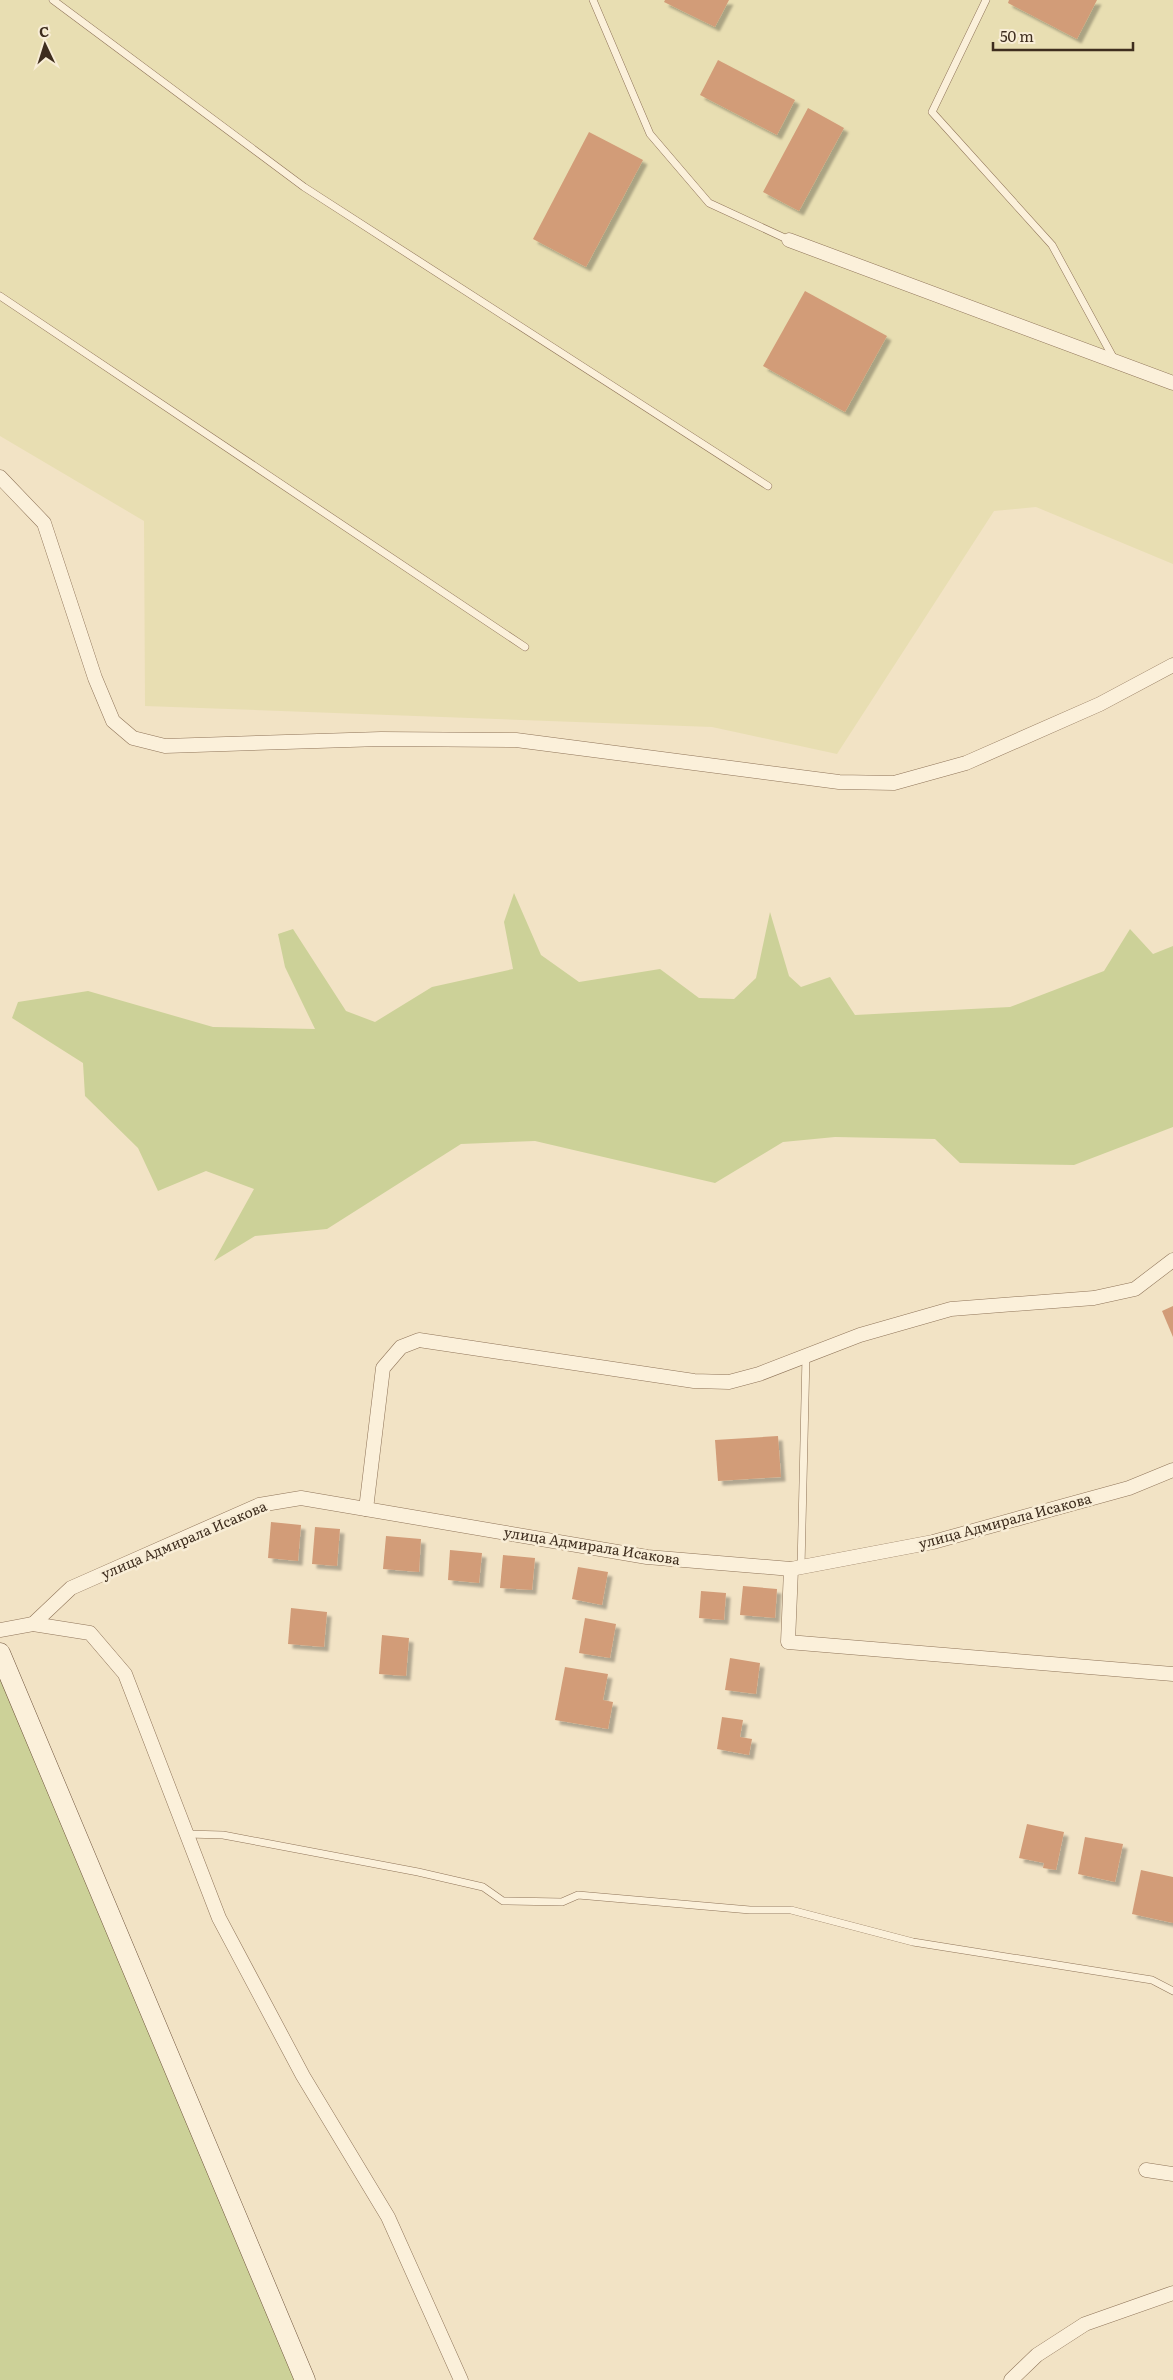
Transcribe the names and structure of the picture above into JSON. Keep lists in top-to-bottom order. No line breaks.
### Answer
{"streets":{"street":["улица Адмирала Исакова"]},"scale_bar":"50 m","north":"top"}
